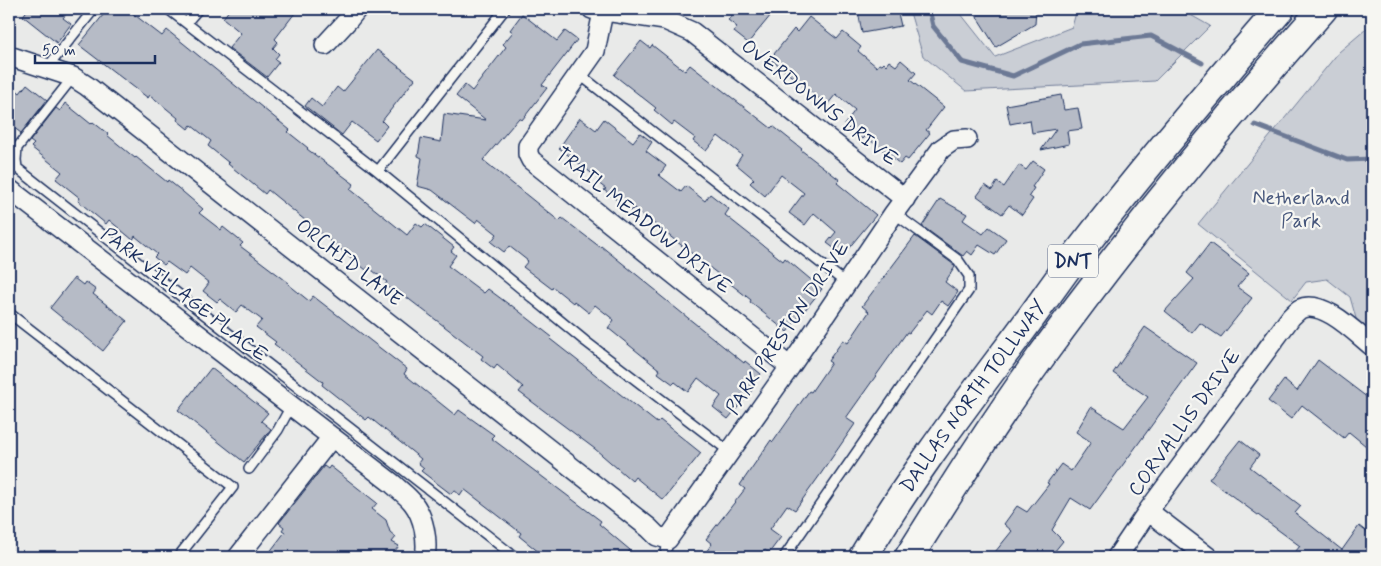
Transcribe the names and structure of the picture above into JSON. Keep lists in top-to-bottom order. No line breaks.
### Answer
{"streets":{"highway":["DNT","DALLAS NORTH TOLLWAY"],"street":["OVERDOWNS DRIVE","TRAIL MEADOW DRIVE","ORCHID LANE","PARK VILLAGE PLACE","PARK PRESTON DRIVE","CORVALLIS DRIVE"]},"crossings":[["OVERDOWNS DRIVE","TRAIL MEADOW DRIVE"],["OVERDOWNS DRIVE","PARK PRESTON DRIVE"],["TRAIL MEADOW DRIVE","PARK PRESTON DRIVE"],["ORCHID LANE","PARK PRESTON DRIVE"]],"parks":["Netherland Park"],"scale_bar":"50 m"}
